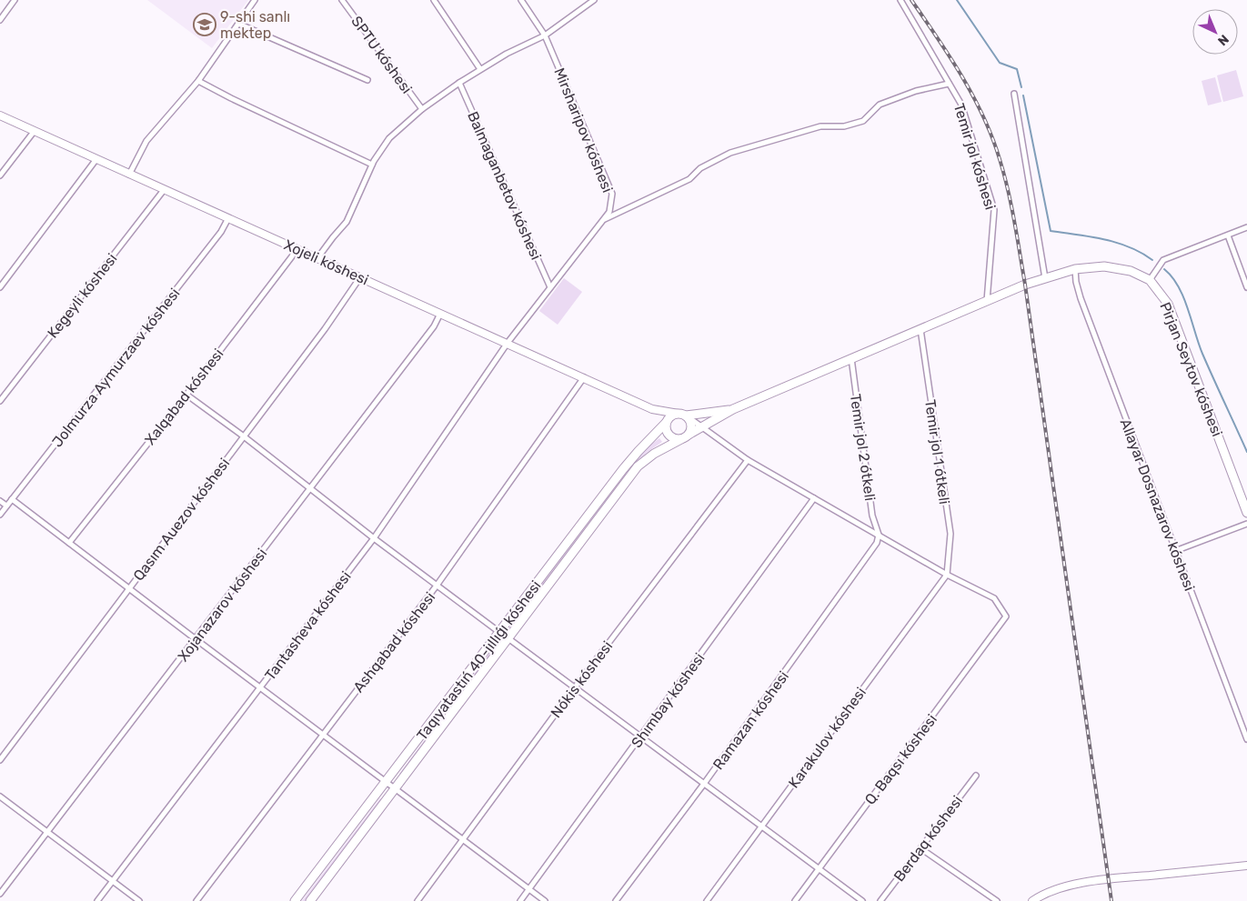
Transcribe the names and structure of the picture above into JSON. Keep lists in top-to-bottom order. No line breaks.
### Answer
{"streets":{"main road":["Pirjan Seytov kóshesi","Taqıyatastıń 40-jıllıǵı kóshesi"],"street":["SPTU kóshesi","Mirsharipov kóshesi","Temir jol kóshesi","Balmaganbetov kóshesi","Xojeli kóshesi","Kegeyli kóshesi","Jolmurza Aymurzaev kóshesi","Xalqabad kóshesi","Temir jol 2 ótkeli","Temir jol 1 ótkeli","Allayar Dosnazarov kóshesi","Qasım Auezov kóshesi","Xojanazarov kóshesi","Tantasheva kóshesi","Ashqabad kóshesi","Nókis kóshesi","Shımbay kóshesi","Ramazan kóshesi","Karakulov kóshesi","Q. Baqsı kóshesi","Berdaq kóshesi"]},"crossings":[["Mirsharipov kóshesi","Balmaganbetov kóshesi"],["Mirsharipov kóshesi","Xojeli kóshesi"],["Mirsharipov kóshesi","Tantasheva kóshesi"],["Temir jol kóshesi","Pirjan Seytov kóshesi"],["Xojeli kóshesi","Kegeyli kóshesi"],["Xojeli kóshesi","Jolmurza Aymurzaev kóshesi"],["Xojeli kóshesi","Xalqabad kóshesi"],["Xojeli kóshesi","Qasım Auezov kóshesi"],["Xojeli kóshesi","Xojanazarov kóshesi"],["Xojeli kóshesi","Tantasheva kóshesi"],["Xojeli kóshesi","Ashqabad kóshesi"],["Pirjan Seytov kóshesi","Temir jol 2 ótkeli"],["Pirjan Seytov kóshesi","Temir jol 1 ótkeli"],["Pirjan Seytov kóshesi","Allayar Dosnazarov kóshesi"],["Pirjan Seytov kóshesi","Taqıyatastıń 40-jıllıǵı kóshesi"],["Temir jol 2 ótkeli","Ramazan kóshesi"],["Temir jol 1 ótkeli","Karakulov kóshesi"],["Temir jol 1 ótkeli","Q. Baqsı kóshesi"],["Karakulov kóshesi","Q. Baqsı kóshesi"]],"places":{"school or university":["9-shi sanlı mektep"]},"north":"bottom right"}
